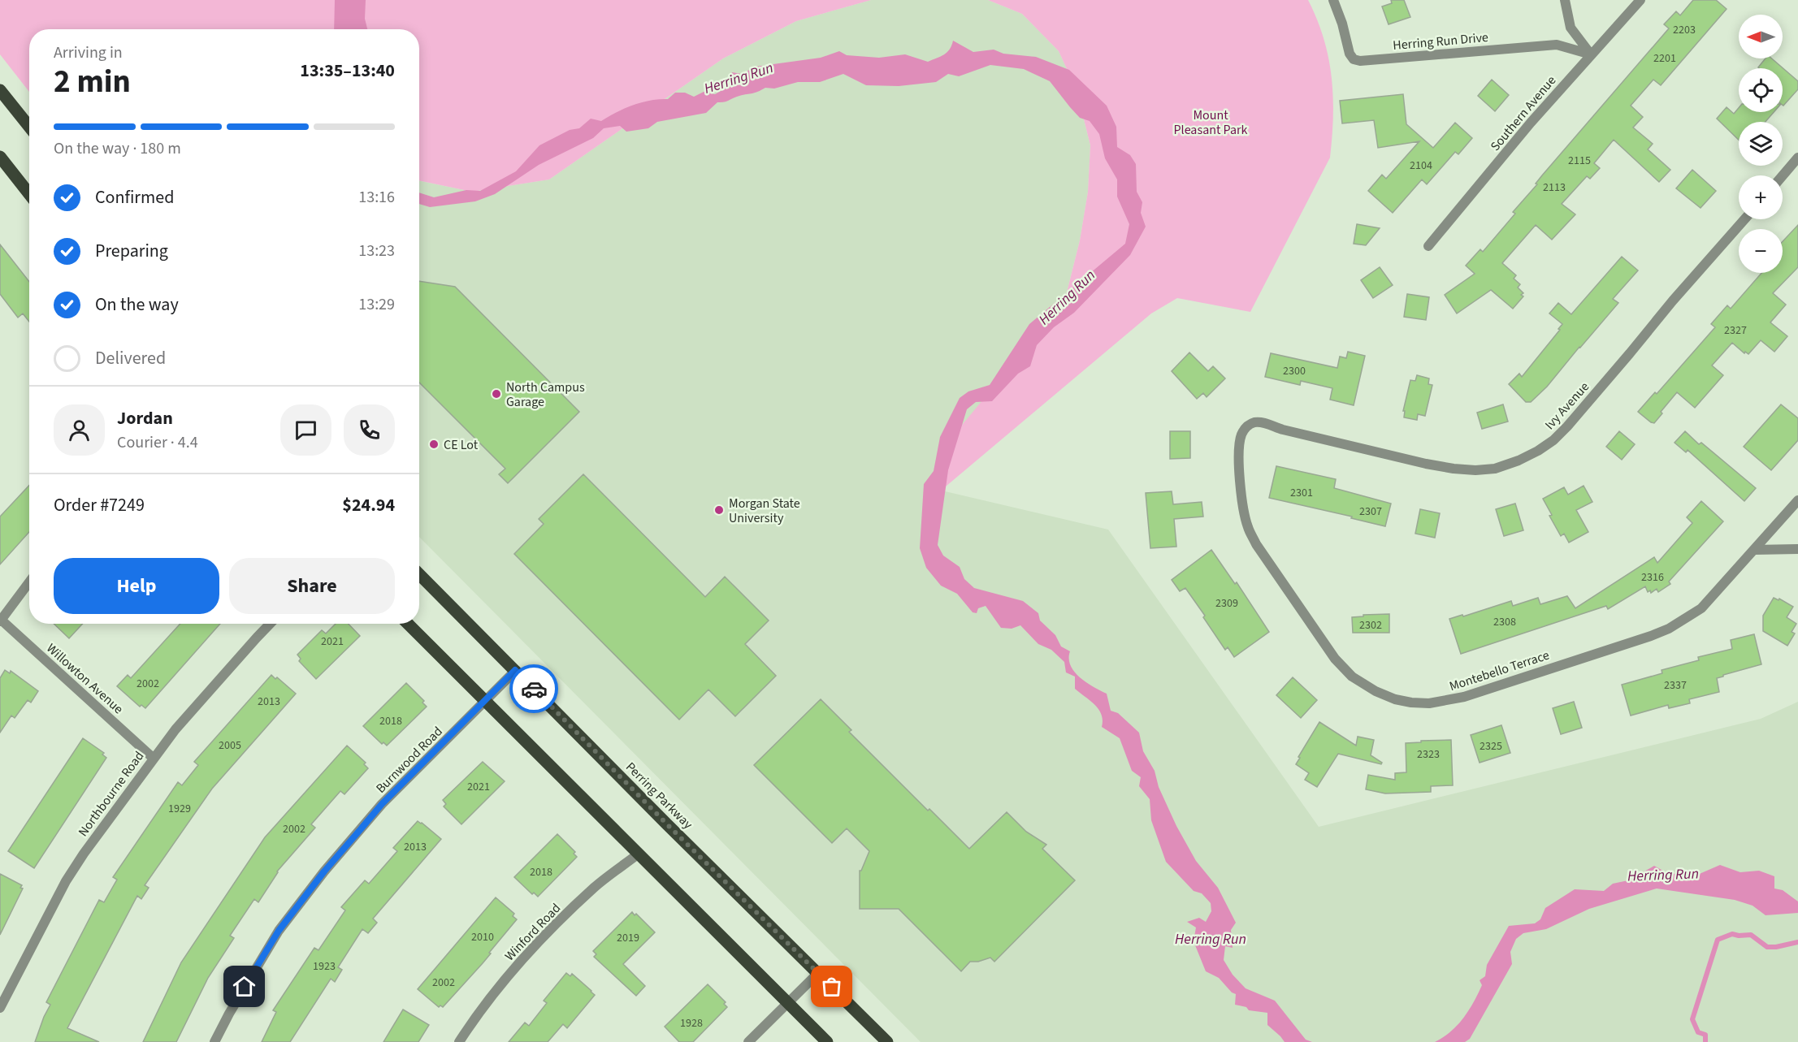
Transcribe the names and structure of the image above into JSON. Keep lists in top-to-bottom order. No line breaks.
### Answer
{"streets":{"main road":["Perring Parkway"],"street":["Herring Run Drive","Southern Avenue","Ivy Avenue","Montebello Terrace","Willowton Avenue","Burnwood Road","Northbourne Road","Winford Road"]},"crossings":[["Herring Run Drive","Southern Avenue"],["Ivy Avenue","Montebello Terrace"],["Willowton Avenue","Northbourne Road"],["Burnwood Road","Perring Parkway"]],"water":["Herring Run"],"parks":["Mount Pleasant Park"],"places":["North Campus Garage","CE Lot","Morgan State University"],"house_numbers":["2203","2201","2115","2104","2113","2327","2300","2301","2307","2316","2309","2308","2302","2021","2002","2337","2013","2018","2005","2325","2323","2021","1929","2002","2013","2018","2010","2019","1923","2002","1928"],"north":"left","page":{"map_buttons":["+","−"],"heading":["2 min","Arriving in","13:35–13:40"],"panel":["Jordan","Courier · 4.4","Order #7249","$24.94"],"bar":"On the way · 180 m","list":[["Confirmed","13:16"],["Preparing","13:23"],["On the way","13:29"],"Delivered"],"buttons":["Help","Share"]}}
